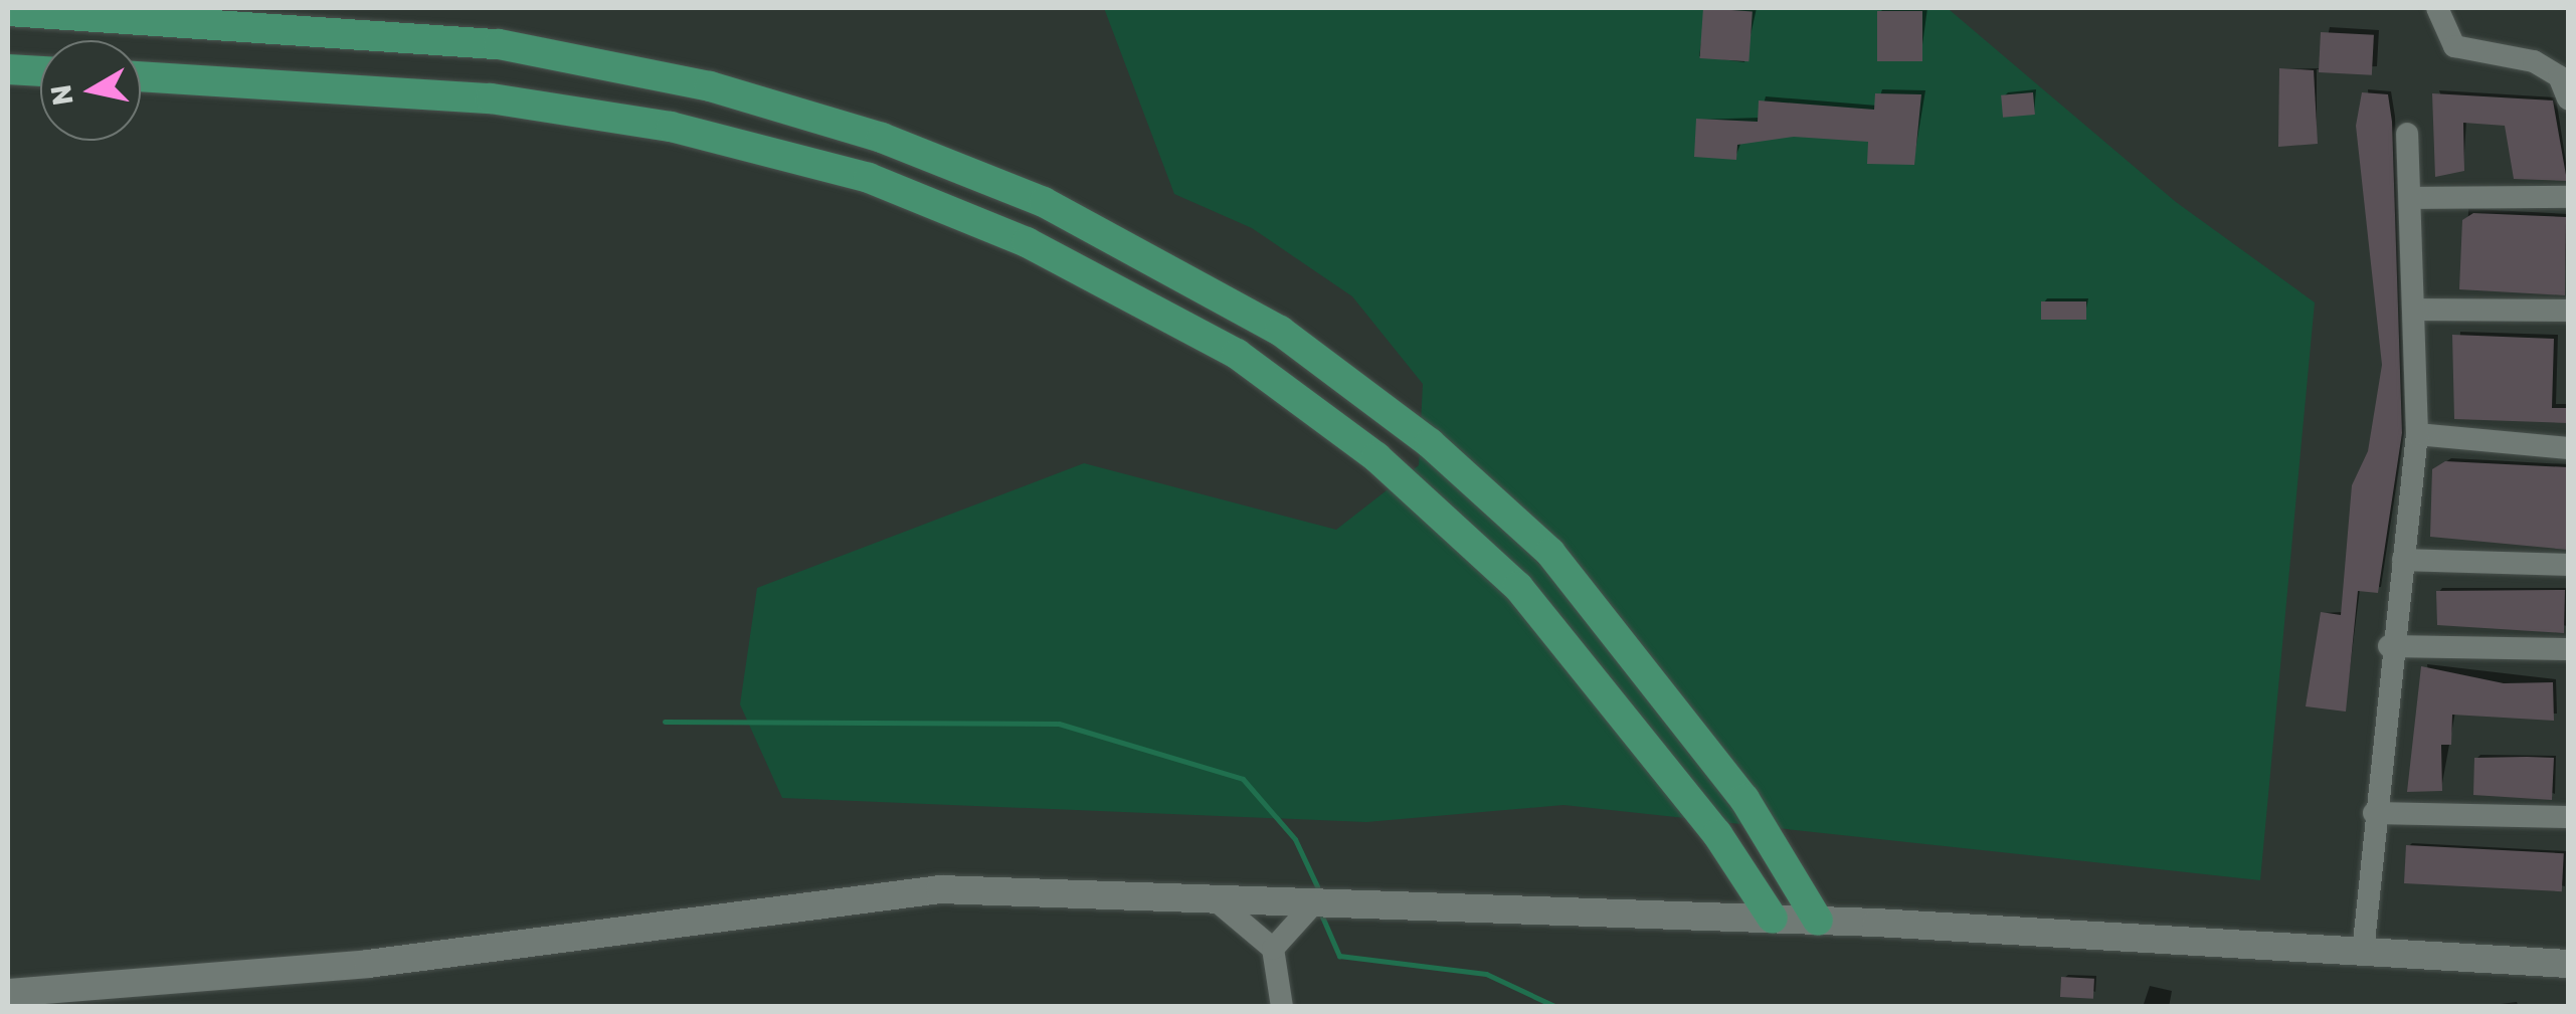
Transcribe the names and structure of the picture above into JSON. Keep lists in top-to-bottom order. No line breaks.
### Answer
{"north":"left"}
